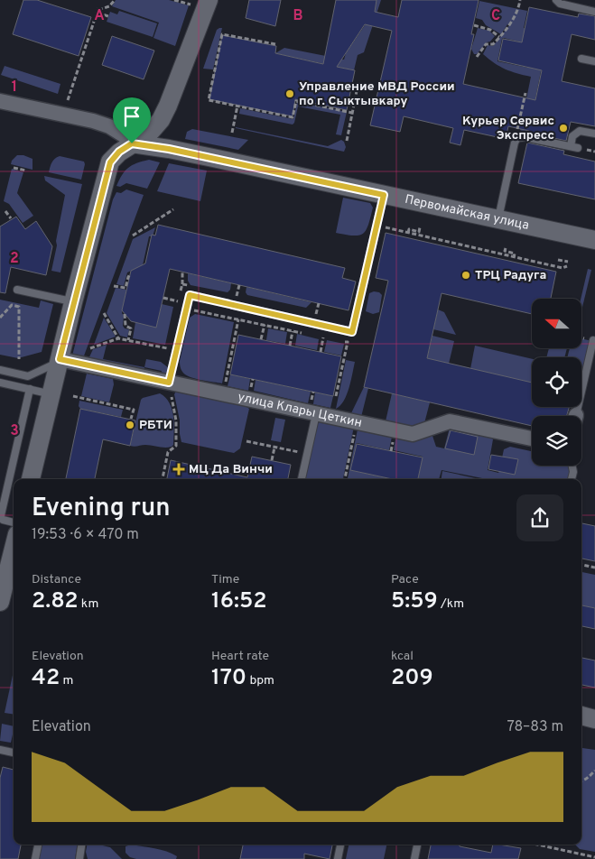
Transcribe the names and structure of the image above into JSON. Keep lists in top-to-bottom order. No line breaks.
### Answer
{"streets":{"street":["Первомайская улица","улица Клары Цеткин"]},"places":{"other":["Управление МВД России по г. Сыктывкару","Курьер Сервис Экспресс","ТРЦ Радуга","РБТИ"],"health":["МЦ Да Винчи"]},"north":"left","page":{"heading":["Evening run","19:53 · 6 × 470 m"],"stats":[["Distance","2.82 km"],["Time","16:52"],["Pace","5:59 /km"],["Elevation","42 m"],["Heart rate","170 bpm"],["kcal","209"]],"chart":["Elevation","78–83 m"]},"grid":{"columns":["A","B","C"],"rows":["1","2","3"]}}
